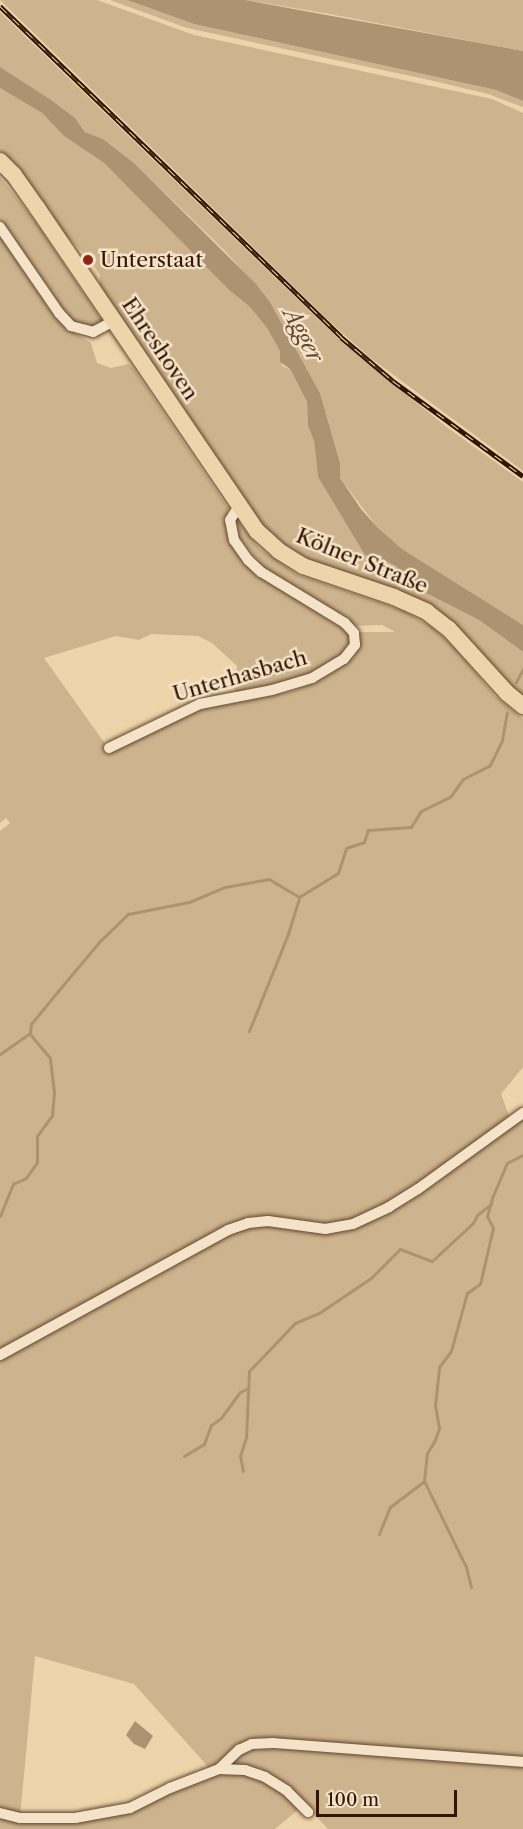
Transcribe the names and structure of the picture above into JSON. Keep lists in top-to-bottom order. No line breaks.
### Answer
{"streets":{"main road":["Ehreshoven","Kölner Straße"],"street":["Unterhasbach"]},"crossings":[["Ehreshoven","Kölner Straße"],["Ehreshoven","Unterhasbach"],["Kölner Straße","Unterhasbach"]],"water":["Agger"],"places":["Unterstaat"],"scale_bar":"100 m"}
